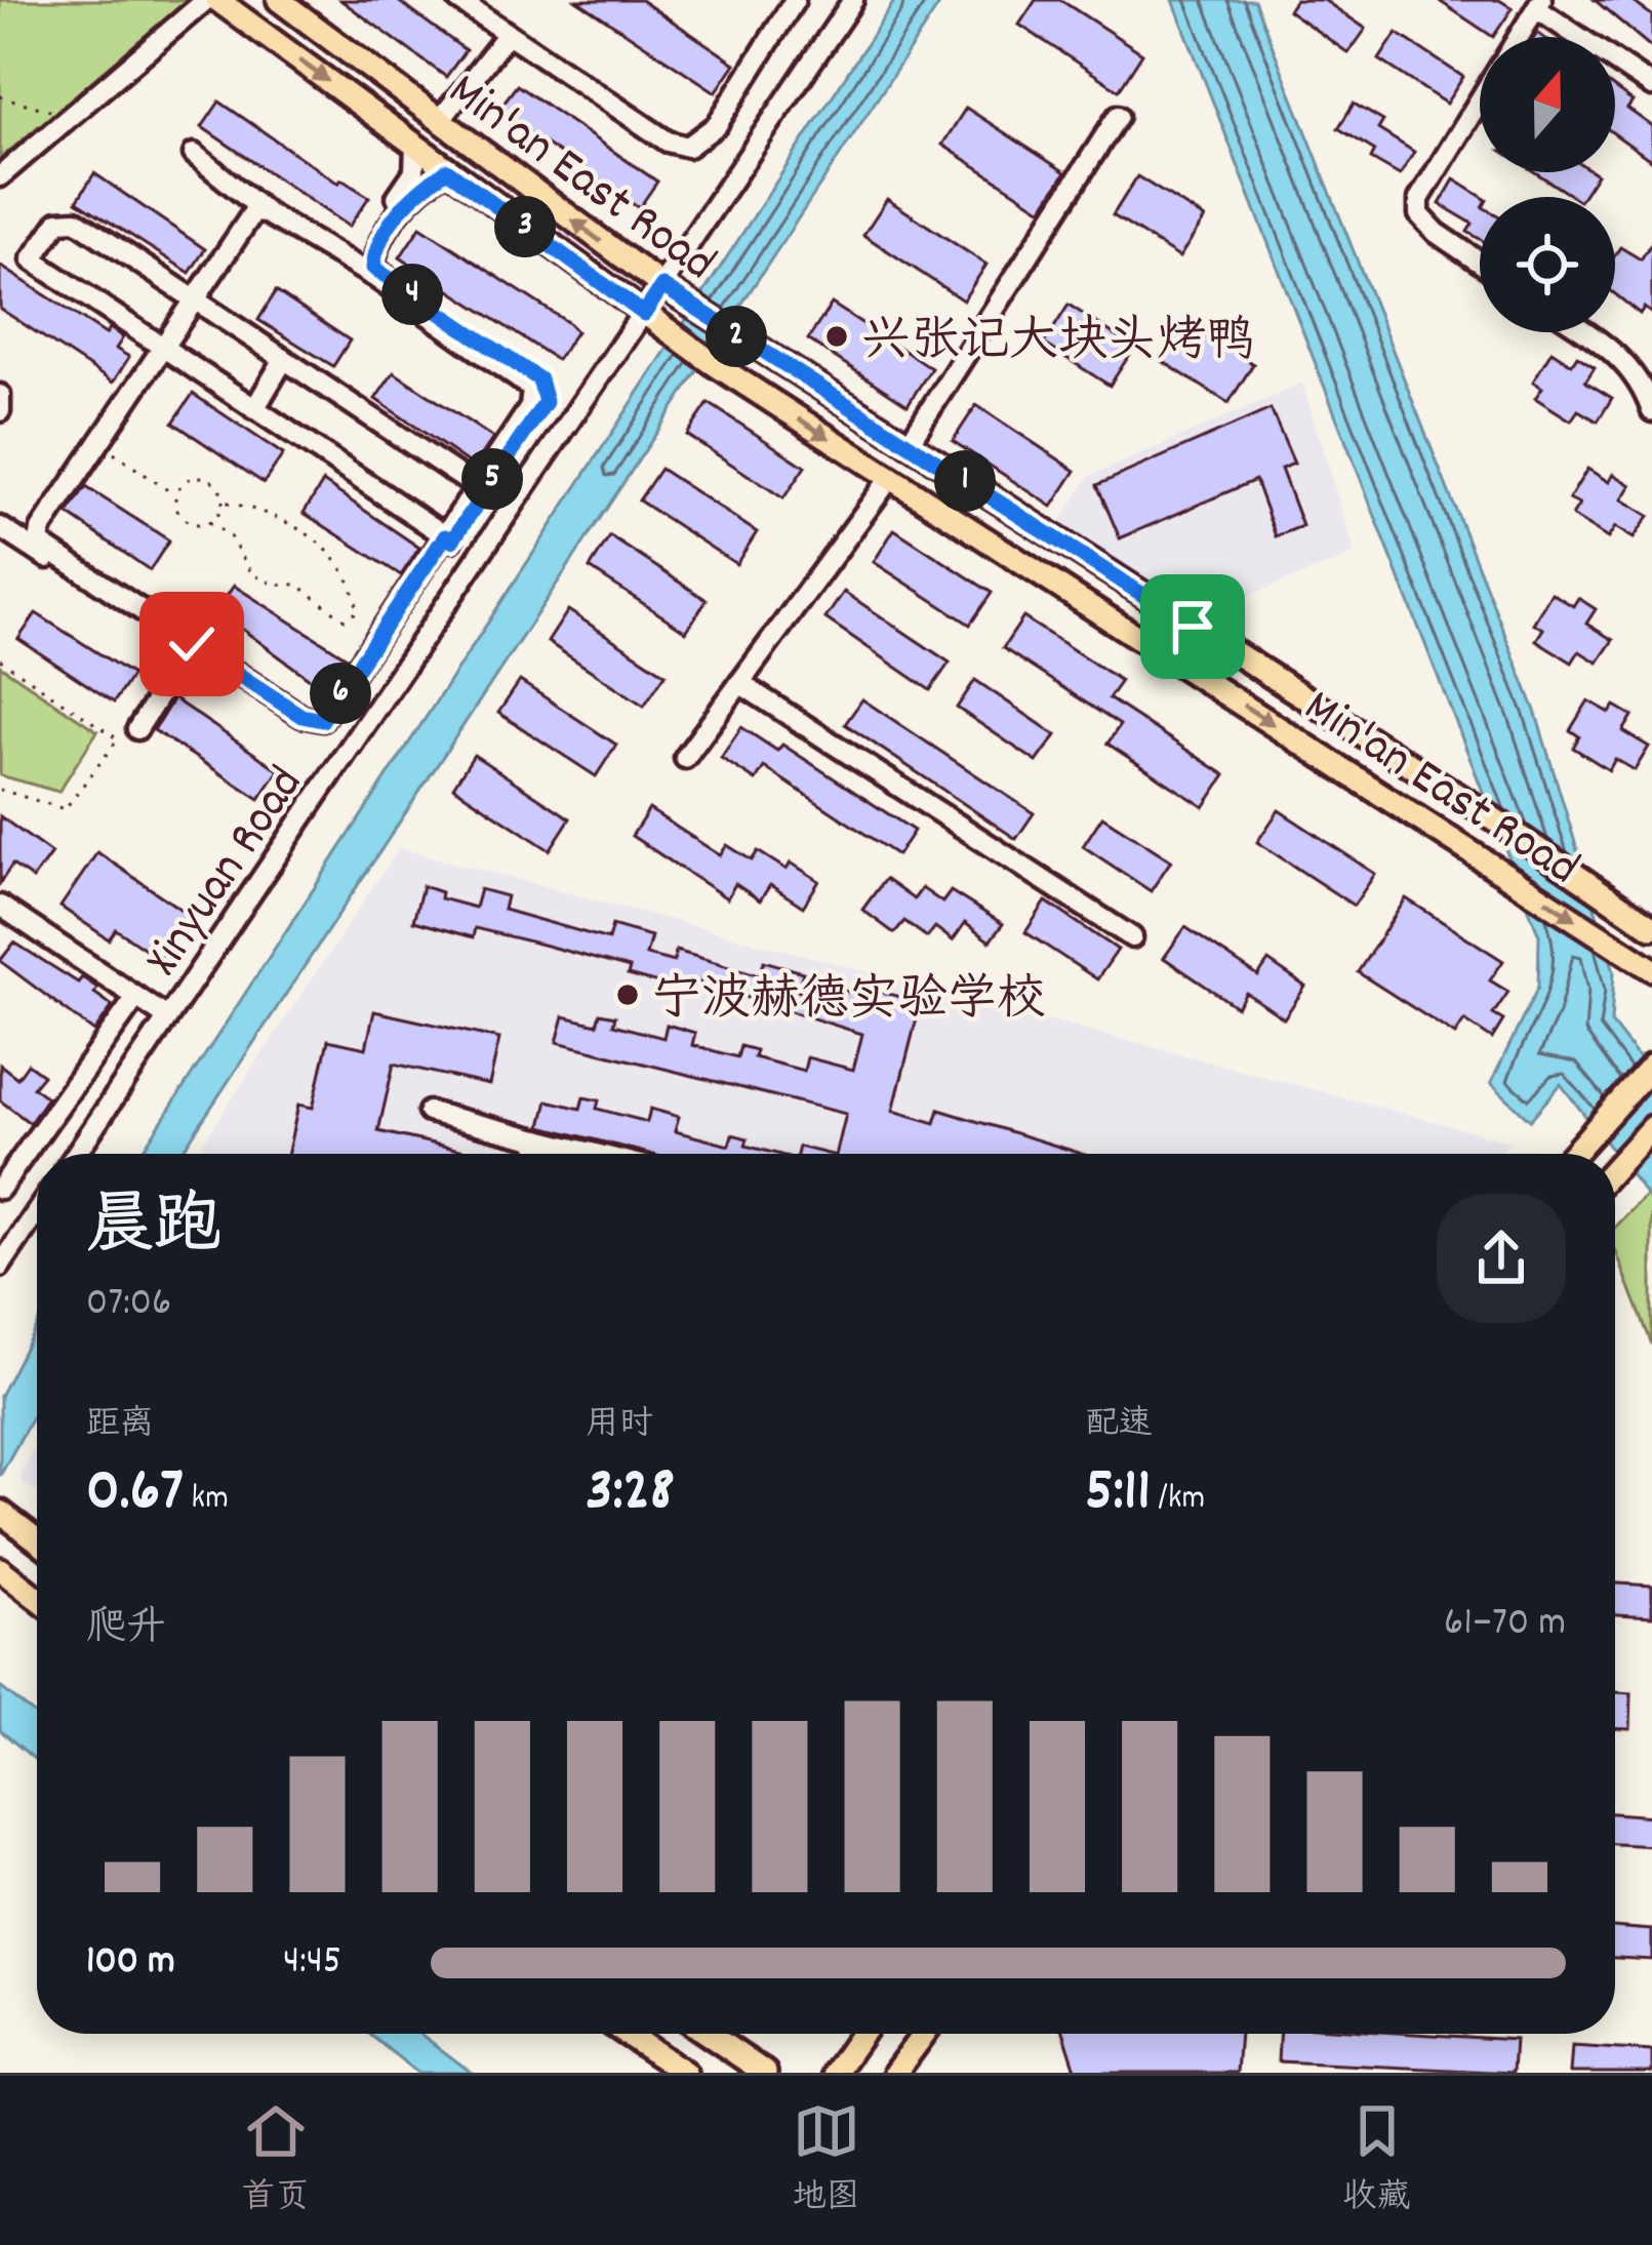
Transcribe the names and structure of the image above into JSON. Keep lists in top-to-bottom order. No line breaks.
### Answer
{"streets":{"main road":["Min'an East Road"],"street":["Xinyuan Road"]},"crossings":[["Min'an East Road","Xinyuan Road"]],"places":["兴张记大块头烤鸭","宁波赫德实验学校"],"north":"top","page":{"pins":["3","4","2","5","1","6"],"heading":["晨跑","07:06"],"stats":[["距离","0.67 km"],["用时","3:28"],["配速","5:11 /km"]],"chart":["爬升","61–70 m"],"list":[{"name":"100 m","note":"4:45"}],"tabs":["首页","地图","收藏"]}}
